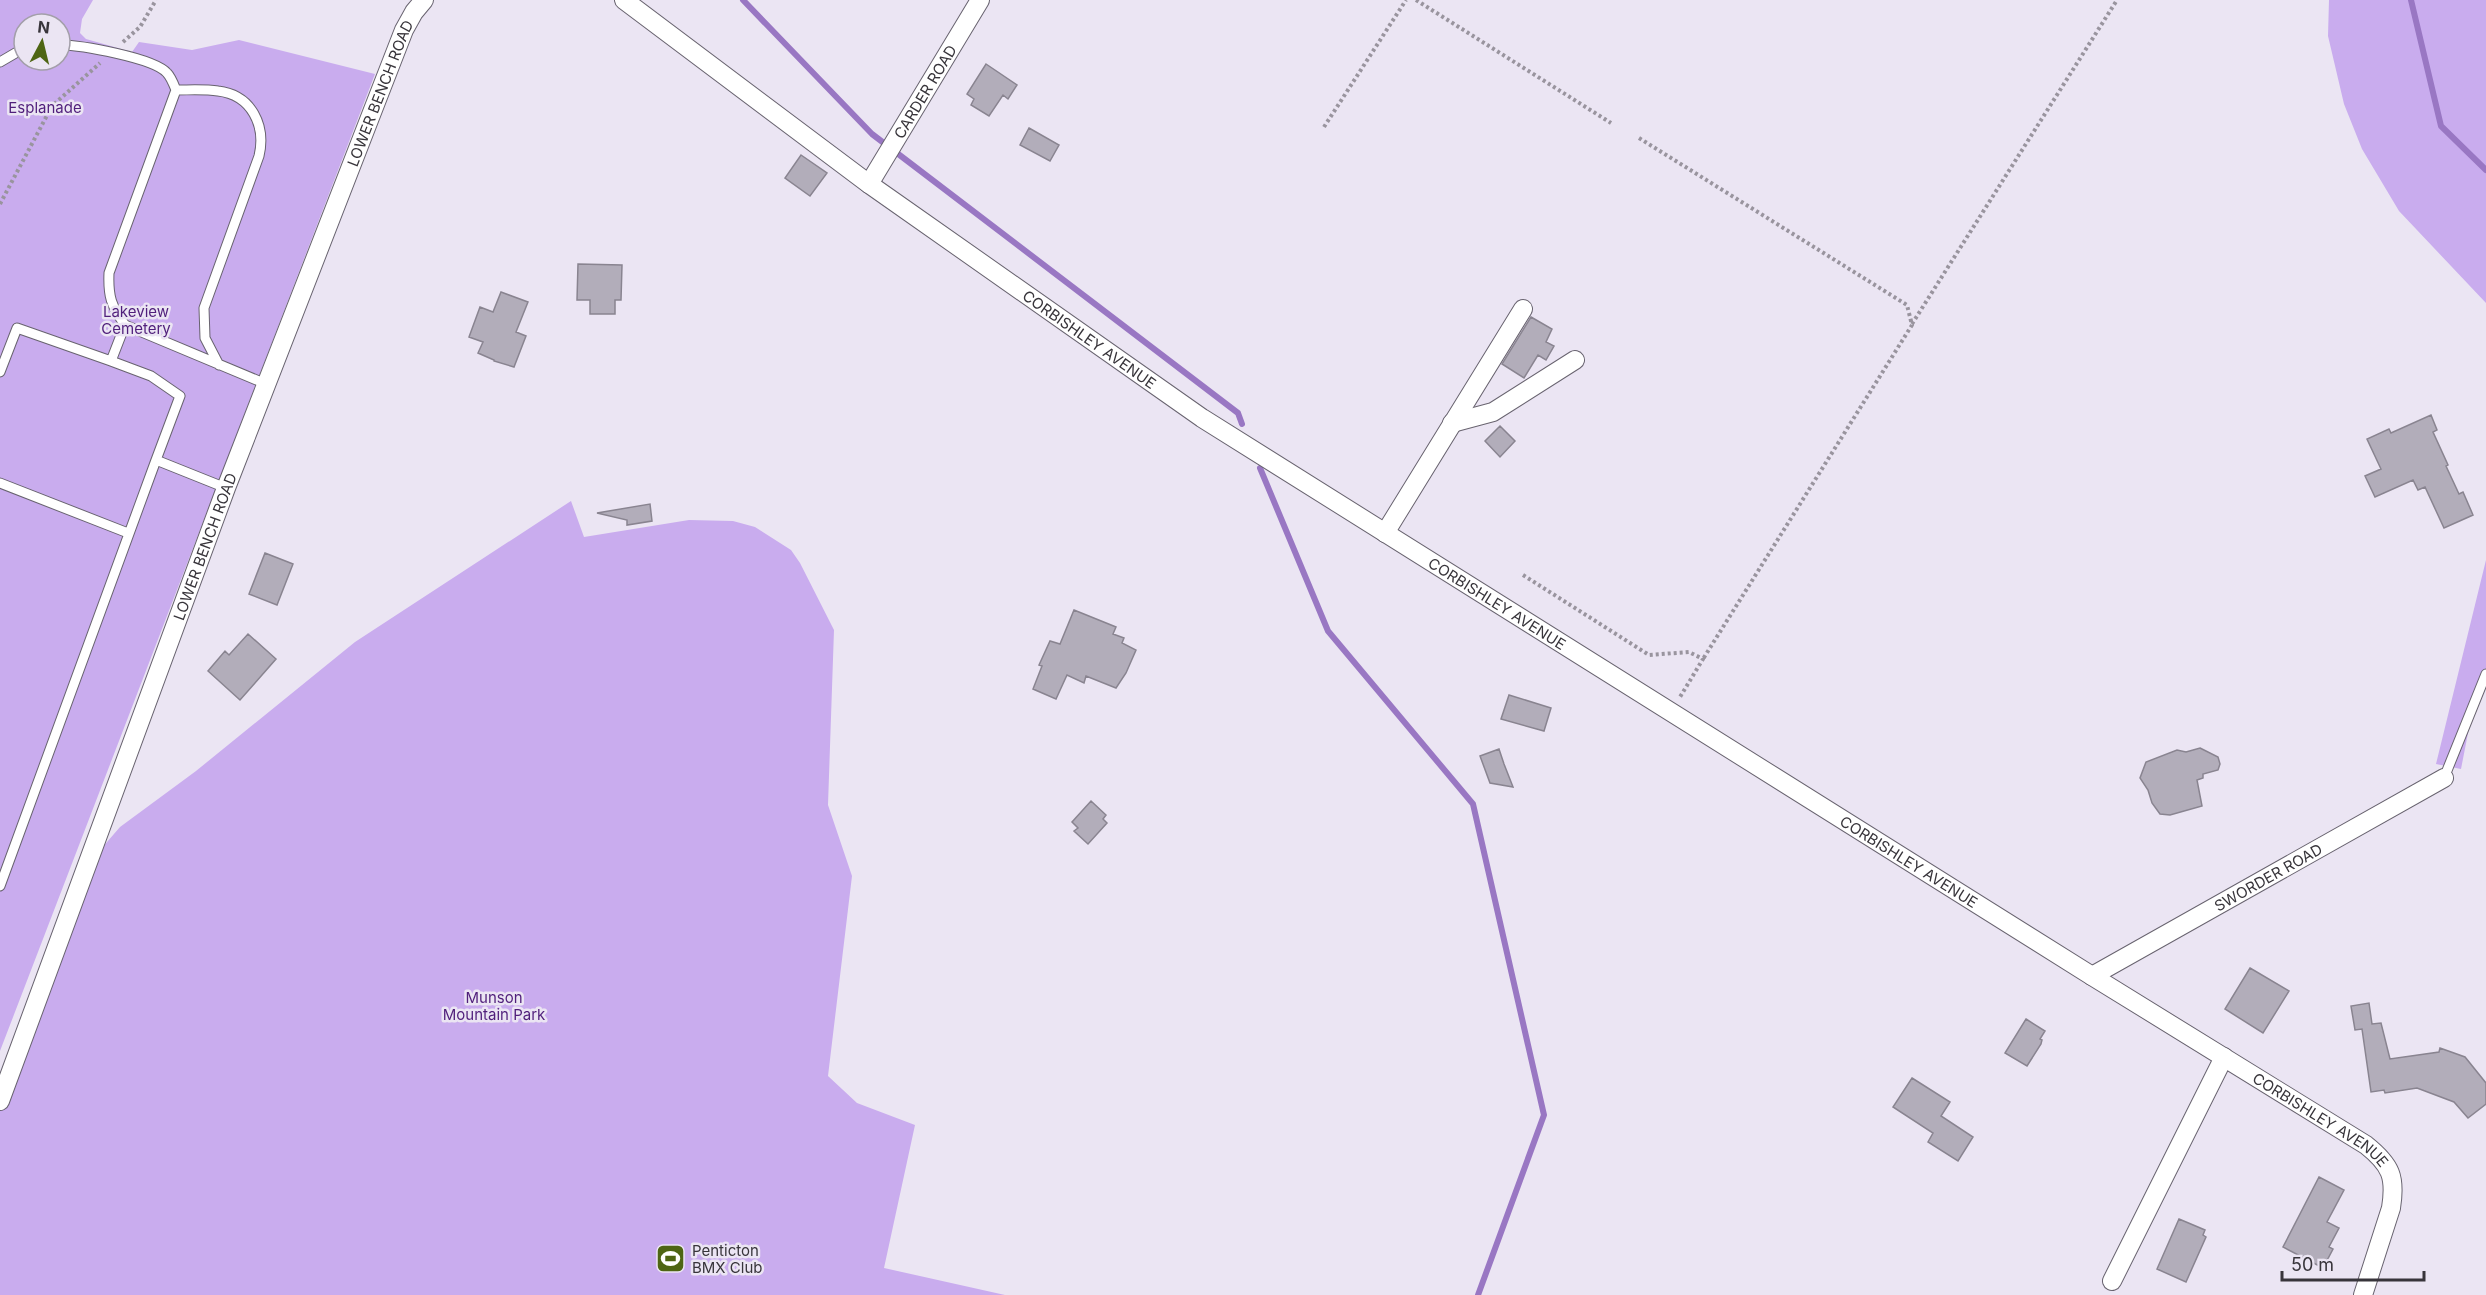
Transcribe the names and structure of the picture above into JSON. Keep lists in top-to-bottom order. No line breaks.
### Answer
{"streets":{"street":["CARDER ROAD","LOWER BENCH ROAD","CORBISHLEY AVENUE","SWORDER ROAD"]},"crossings":[["CARDER ROAD","CORBISHLEY AVENUE"],["CORBISHLEY AVENUE","SWORDER ROAD"]],"parks":["Esplanade","Lakeview Cemetery","Munson Mountain Park"],"places":{"sports":["Penticton BMX Club"]},"scale_bar":"50 m","north":"top"}
